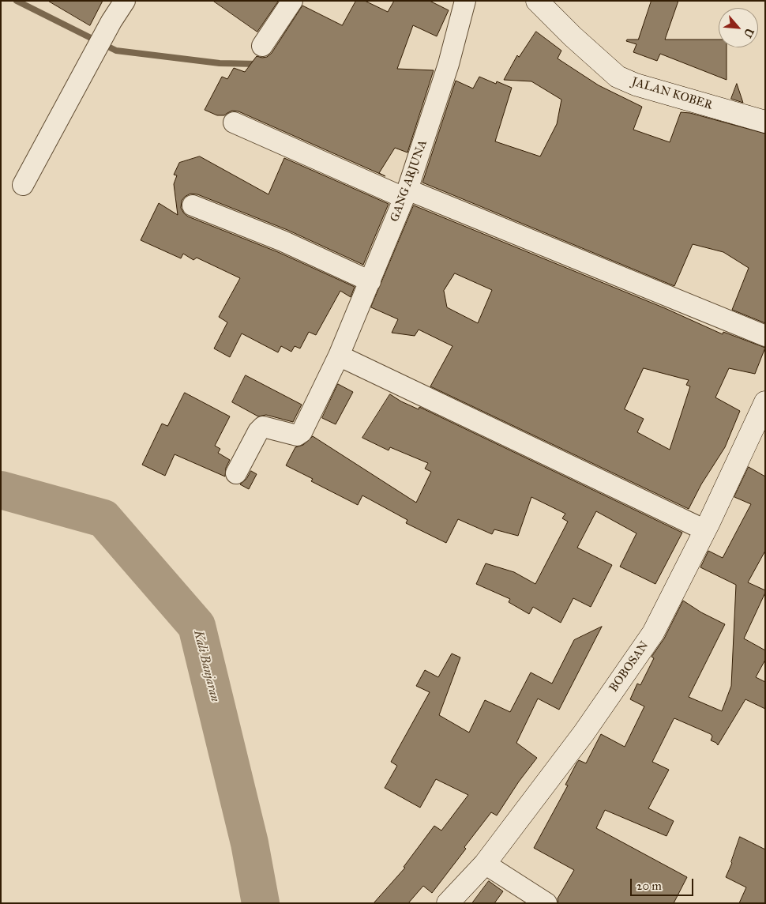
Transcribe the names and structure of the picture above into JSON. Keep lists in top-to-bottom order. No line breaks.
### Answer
{"streets":{"street":["JALAN KOBER","GANG ARJUNA","BOBOSAN"]},"water":["Kali Banjaran"],"scale_bar":"20 m","north":"bottom right"}
